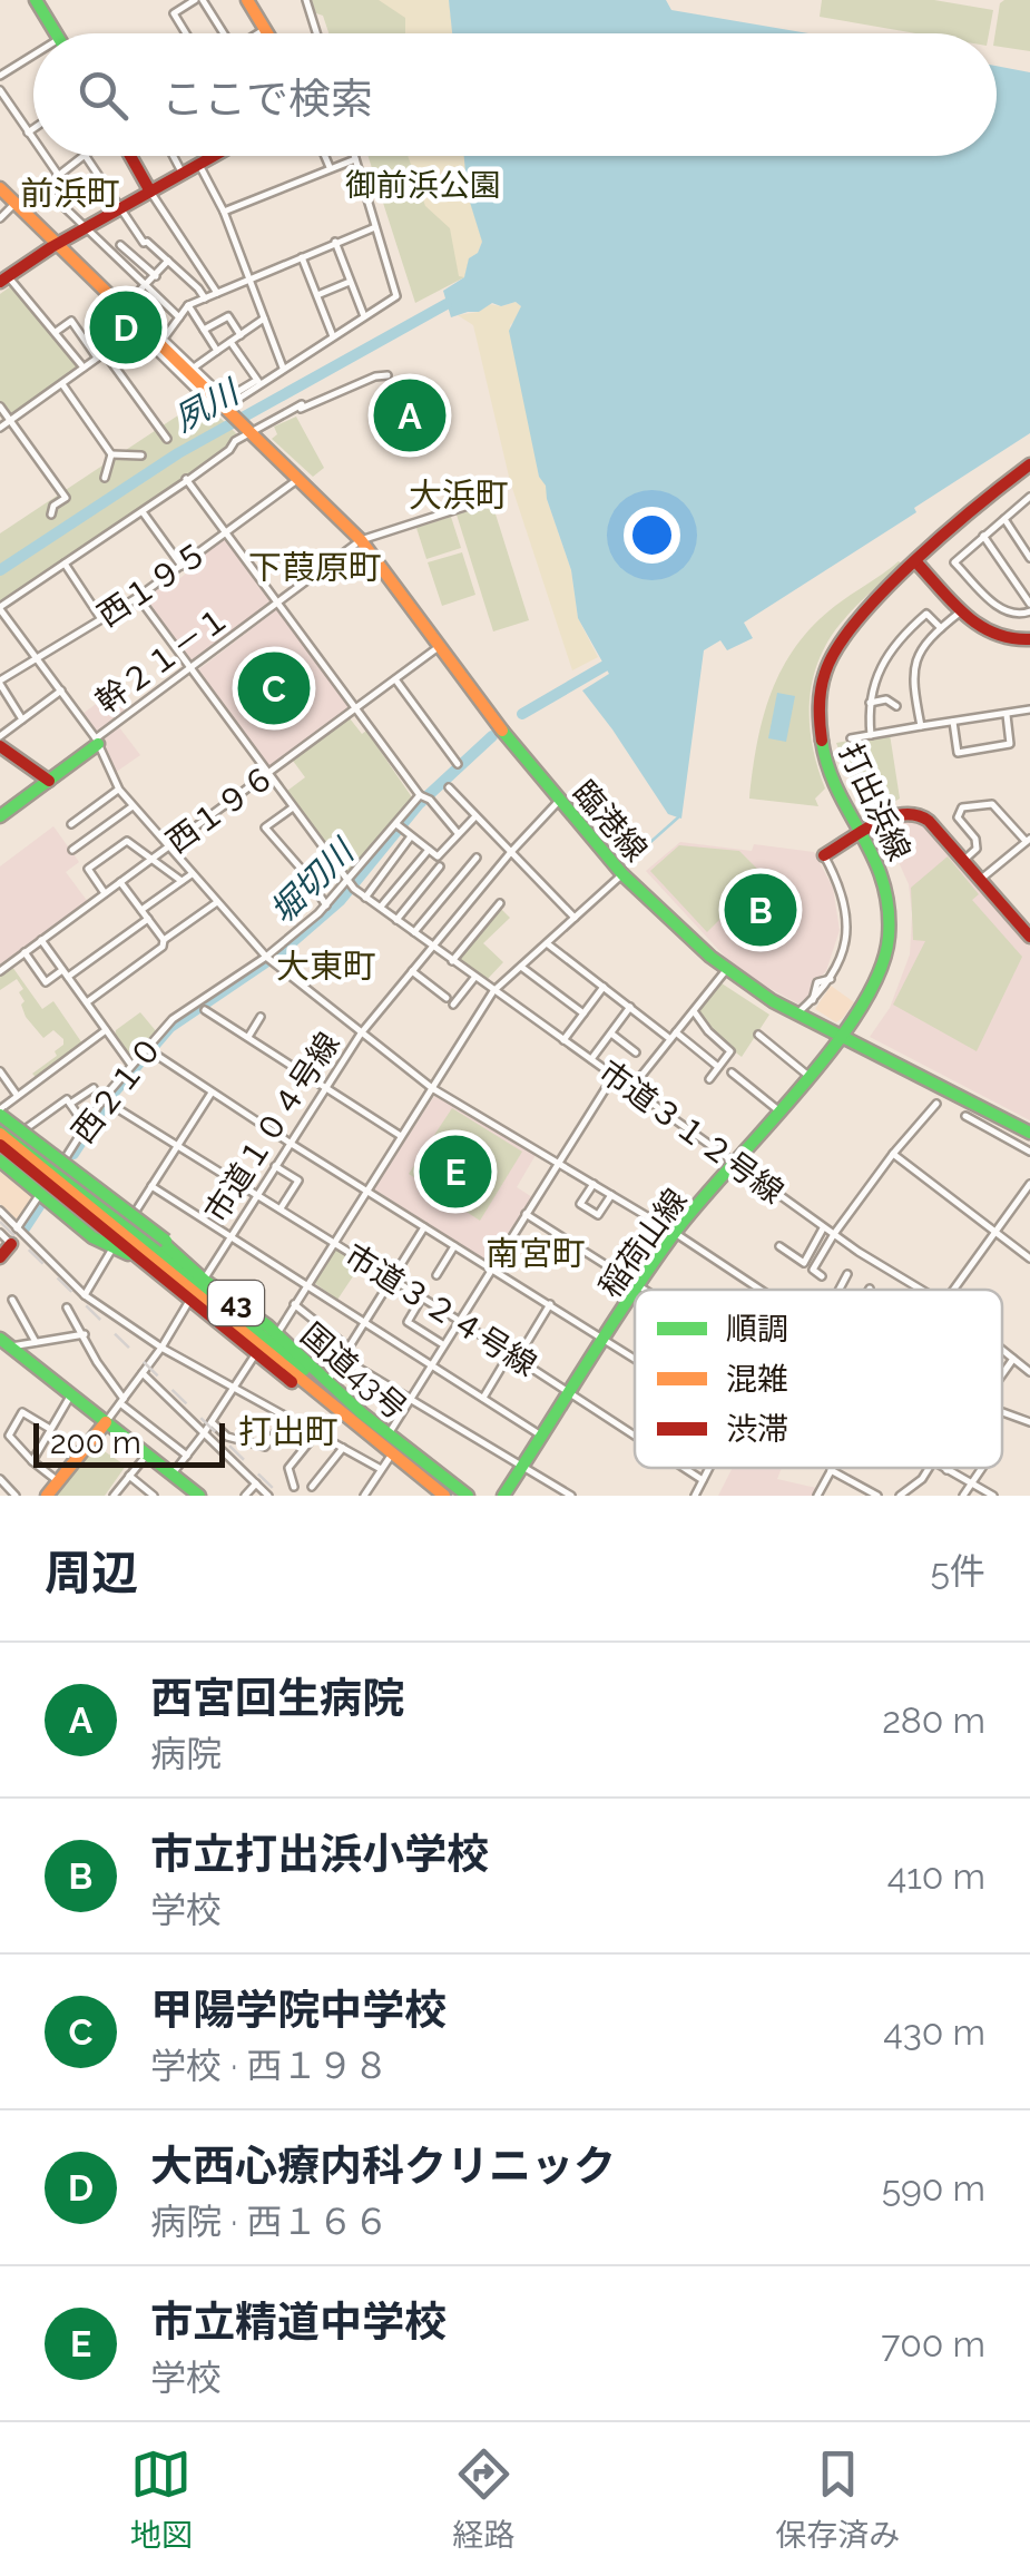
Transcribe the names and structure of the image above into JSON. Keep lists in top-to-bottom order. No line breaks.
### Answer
{"streets":{"main road":["幹２１－１","打出浜線","臨港線","稲荷山線","43","国道43号"],"street":["西１９５","西１９６","西２１０","市道１０４号線","市道３１２号線","市道３２４号線"]},"crossings":[["西１９５","臨港線"],["西１９５","市道３１２号線"],["幹２１－１","臨港線"],["幹２１－１","市道３１２号線"],["打出浜線","臨港線"],["打出浜線","稲荷山線"],["西１９６","臨港線"],["西１９６","市道３１２号線"],["臨港線","市道１０４号線"],["臨港線","稲荷山線"],["西２１０","市道３１２号線"],["西２１０","市道３２４号線"],["西２１０","国道43号"],["市道１０４号線","市道３１２号線"],["市道１０４号線","市道３２４号線"],["市道１０４号線","国道43号"],["市道３１２号線","稲荷山線"],["稲荷山線","市道３２４号線"]],"districts":["前浜町","大浜町","下葭原町","大東町","南宮町","打出町"],"water":["夙川","堀切川"],"parks":["御前浜公園"],"legend":["順調","混雑","渋滞"],"scale_bar":"200 m","page":{"search":"ここで検索","pins":["D","A","C","B","E"],"scale":"200 m","heading":["周辺","5件"],"list":[{"mark":"A","name":"西宮回生病院","note":"病院","value":"280 m"},{"mark":"B","name":"市立打出浜小学校","note":"学校","value":"410 m"},{"mark":"C","name":"甲陽学院中学校","note":"学校 · 西１９８","value":"430 m"},{"mark":"D","name":"大西心療内科クリニック","note":"病院 · 西１６６","value":"590 m"},{"mark":"E","name":"市立精道中学校","note":"学校","value":"700 m"}],"nav":["地図","経路","保存済み"]}}
